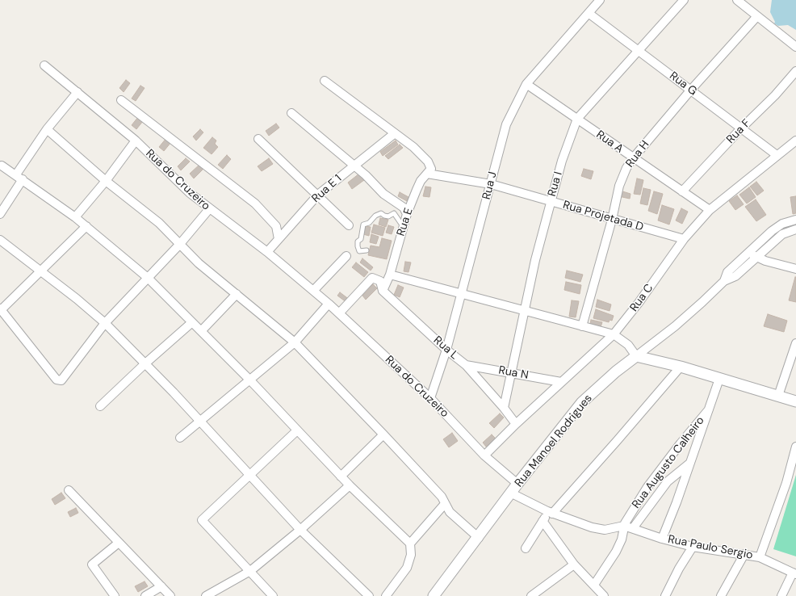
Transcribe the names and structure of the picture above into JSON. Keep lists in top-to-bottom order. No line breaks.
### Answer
{"streets":{"street":["Rua G","Rua F","Rua A","Rua H","Rua do Cruzeiro","Rua I","Rua J","Rua E 1","Rua Projetada D","Rua E","Rua C","Rua L","Rua N","Rua Manoel Rodrigues","Rua Augusto Calheiro","Rua Paulo Sergio"]},"crossings":[["Rua G","Rua F"],["Rua G","Rua H"],["Rua G","Rua I"],["Rua G","Rua J"],["Rua G","Rua C"],["Rua F","Rua A"],["Rua A","Rua H"],["Rua A","Rua I"],["Rua A","Rua J"],["Rua A","Rua C"],["Rua H","Rua Projetada D"],["Rua do Cruzeiro","Rua J"],["Rua do Cruzeiro","Rua E 1"],["Rua do Cruzeiro","Rua C"],["Rua do Cruzeiro","Rua L"],["Rua do Cruzeiro","Rua Manoel Rodrigues"],["Rua I","Rua Projetada D"],["Rua I","Rua L"],["Rua I","Rua N"],["Rua J","Rua Projetada D"],["Rua J","Rua L"],["Rua Projetada D","Rua E"],["Rua Projetada D","Rua C"],["Rua C","Rua L"],["Rua C","Rua N"],["Rua L","Rua N"],["Rua Augusto Calheiro","Rua Paulo Sergio"]]}
